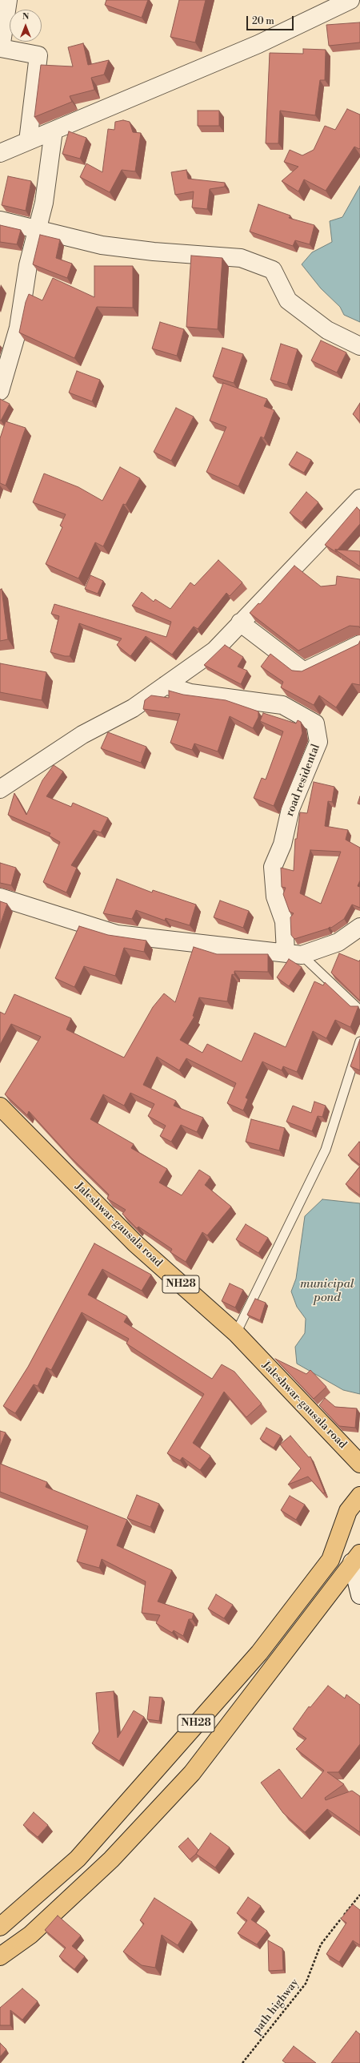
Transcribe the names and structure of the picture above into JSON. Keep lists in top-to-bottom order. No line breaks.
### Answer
{"streets":{"main road":["Jaleshwar-gausala road","NH28"],"street":["road residental"],"path":["path highway"]},"water":["municipal pond"],"scale_bar":"20 m","north":"top"}
